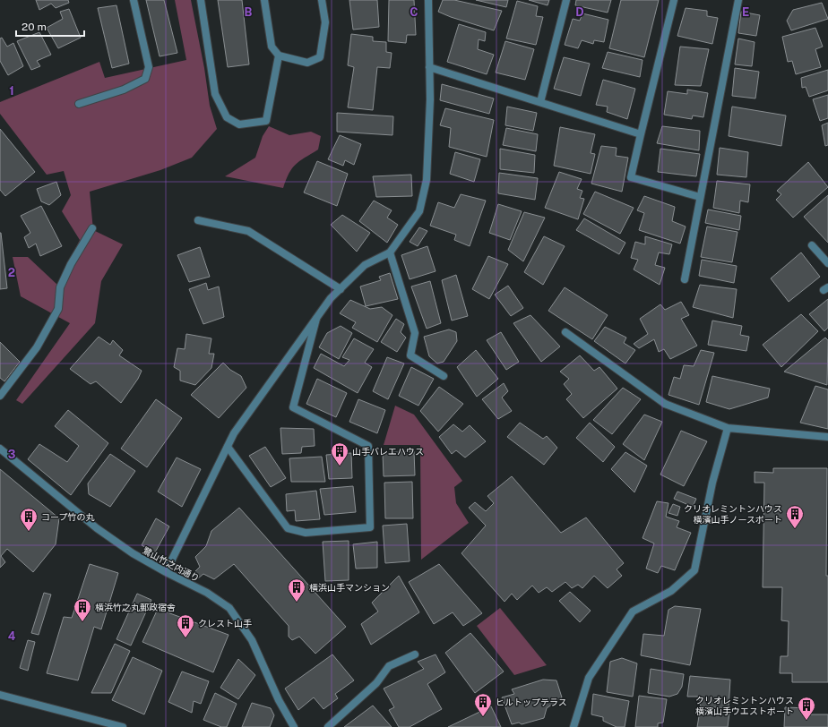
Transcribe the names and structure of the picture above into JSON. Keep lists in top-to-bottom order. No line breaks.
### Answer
{"streets":{"street":["鷺山竹之内通り"]},"places":{"building":["山手バレエハウス","クリオレミントンハウス 横濱山手ノースポート","コープ竹の丸","横浜山手マンション","横浜竹之丸郵政宿舎","クレスト山手","ヒルトップテラス","クリオレミントンハウス 横濱山手ウエストポート"]},"scale_bar":"20 m","grid":{"columns":["B","C","D","E"],"rows":["1","2","3","4"]}}
